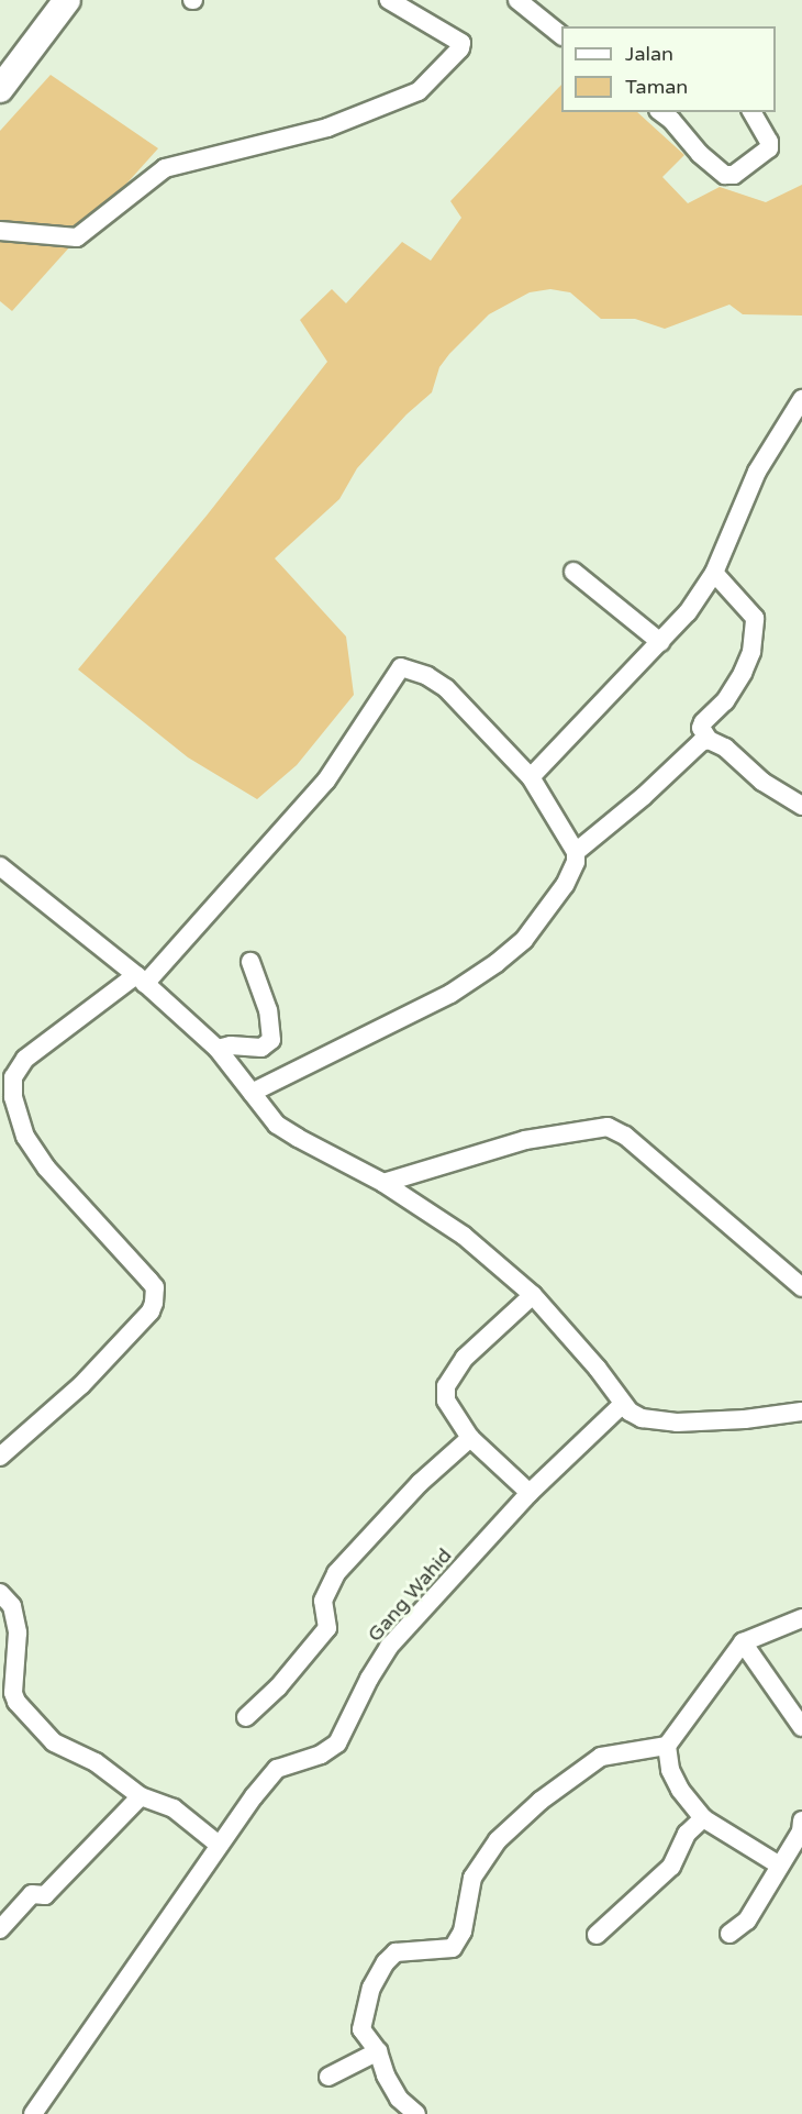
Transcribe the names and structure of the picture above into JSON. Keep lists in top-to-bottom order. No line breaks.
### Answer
{"streets":{"street":["Gang Wahid"]},"legend":["Jalan","Taman"]}
